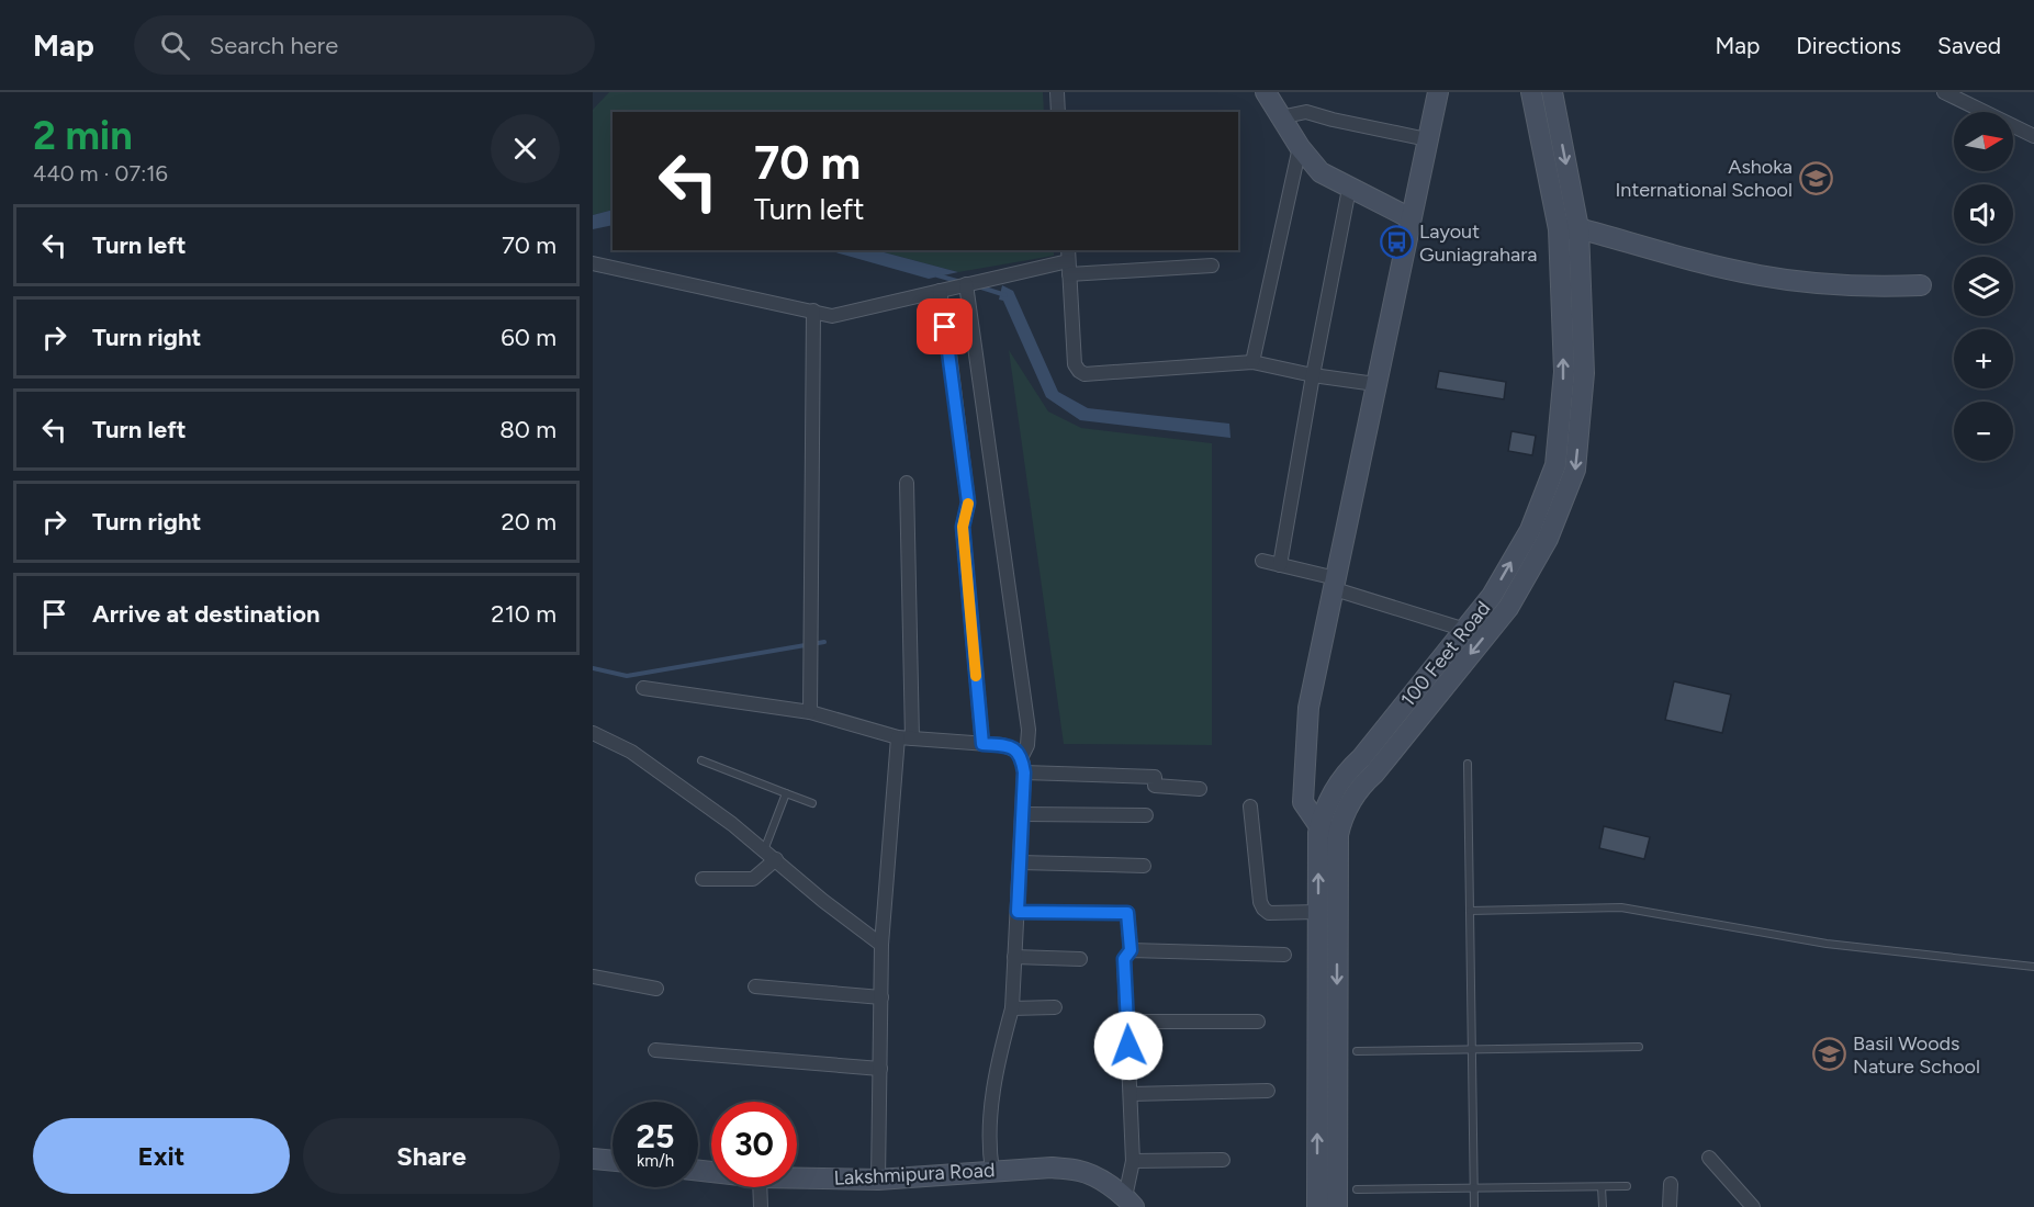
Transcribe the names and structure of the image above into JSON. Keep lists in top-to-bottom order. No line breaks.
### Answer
{"streets":{"main road":["100 Feet Road","Lakshmipura Road"]},"places":{"school or university":["Ashoka International School","Basil Woods Nature School"],"bus stop":["Layout Guniagrahara"]},"north":"right","page":{"header":"Map","search":"Search here","nav":["Map","Directions","Saved"],"heading":["2 min","440 m · 07:16"],"map_buttons":["+","−"],"turn":["70 m","Turn left"],"list":[{"name":"Turn left","value":"70 m"},{"name":"Turn right","value":"60 m"},{"name":"Turn left","value":"80 m"},{"name":"Turn right","value":"20 m"},{"name":"Arrive at destination","value":"210 m"}],"speed":"25 km/h","limit":"30","buttons":["Exit","Share"]}}
